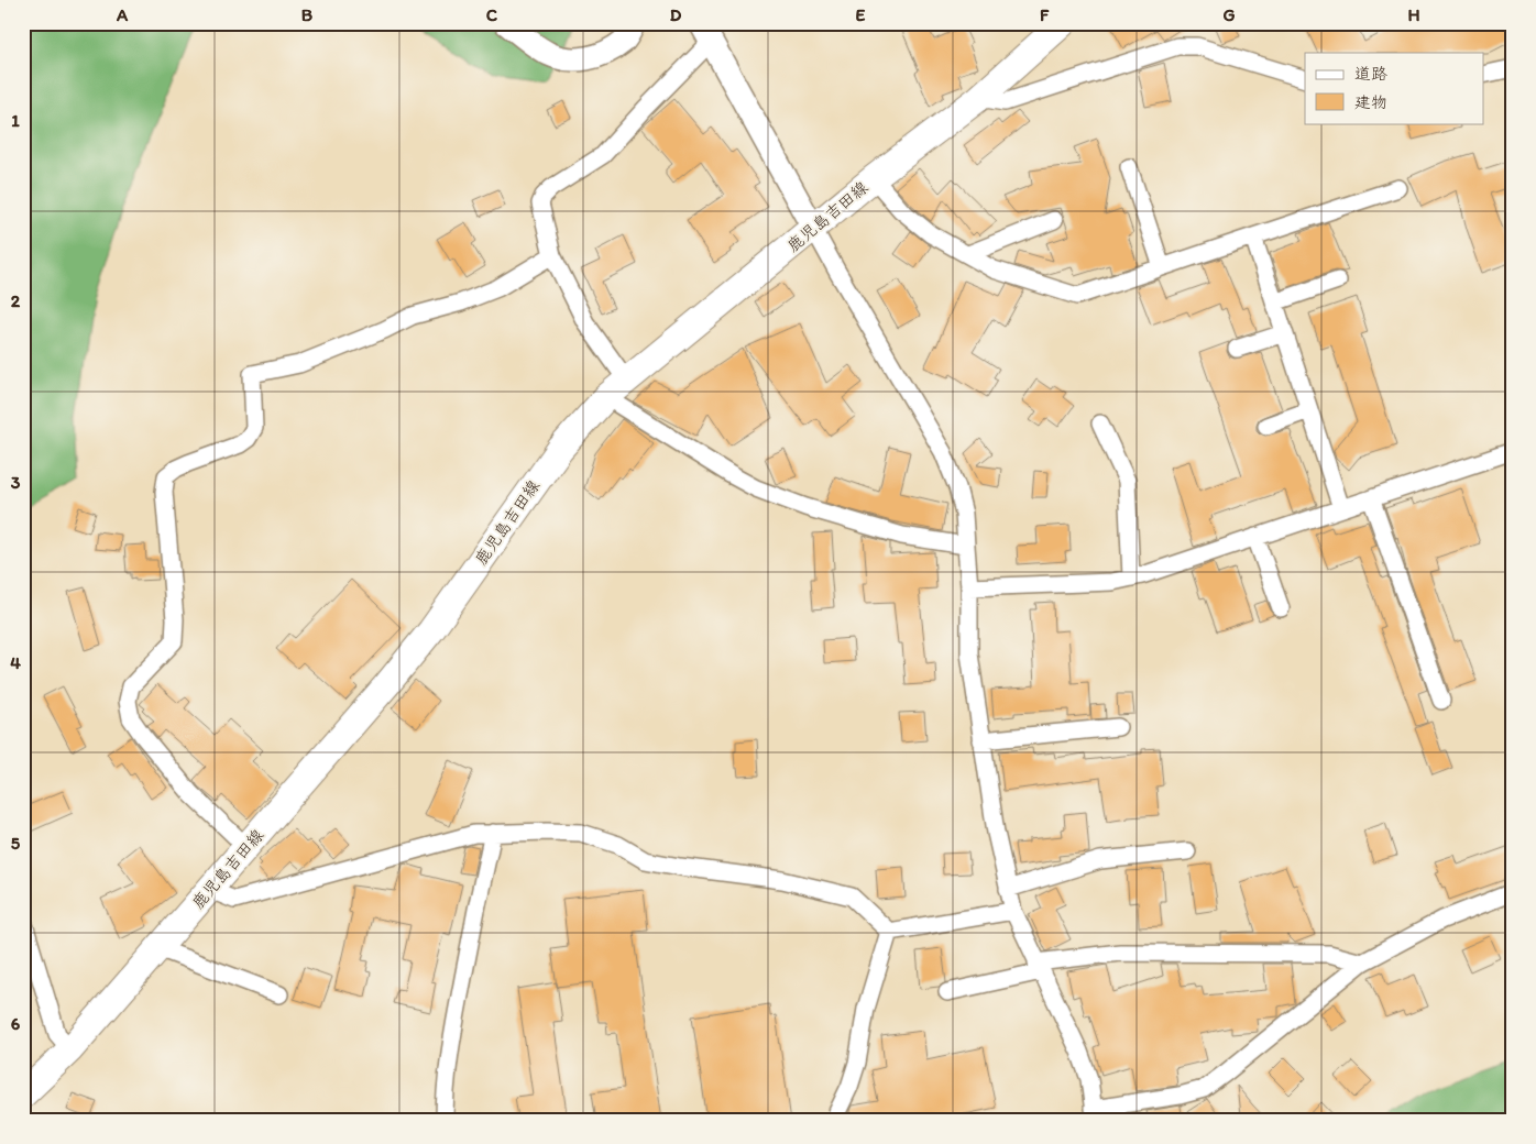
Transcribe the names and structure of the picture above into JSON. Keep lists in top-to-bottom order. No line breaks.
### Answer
{"streets":{"main road":["鹿児島吉田線"]},"legend":["道路","建物"],"grid":{"columns":["A","B","C","D","E","F","G","H"],"rows":["1","2","3","4","5","6"]}}
